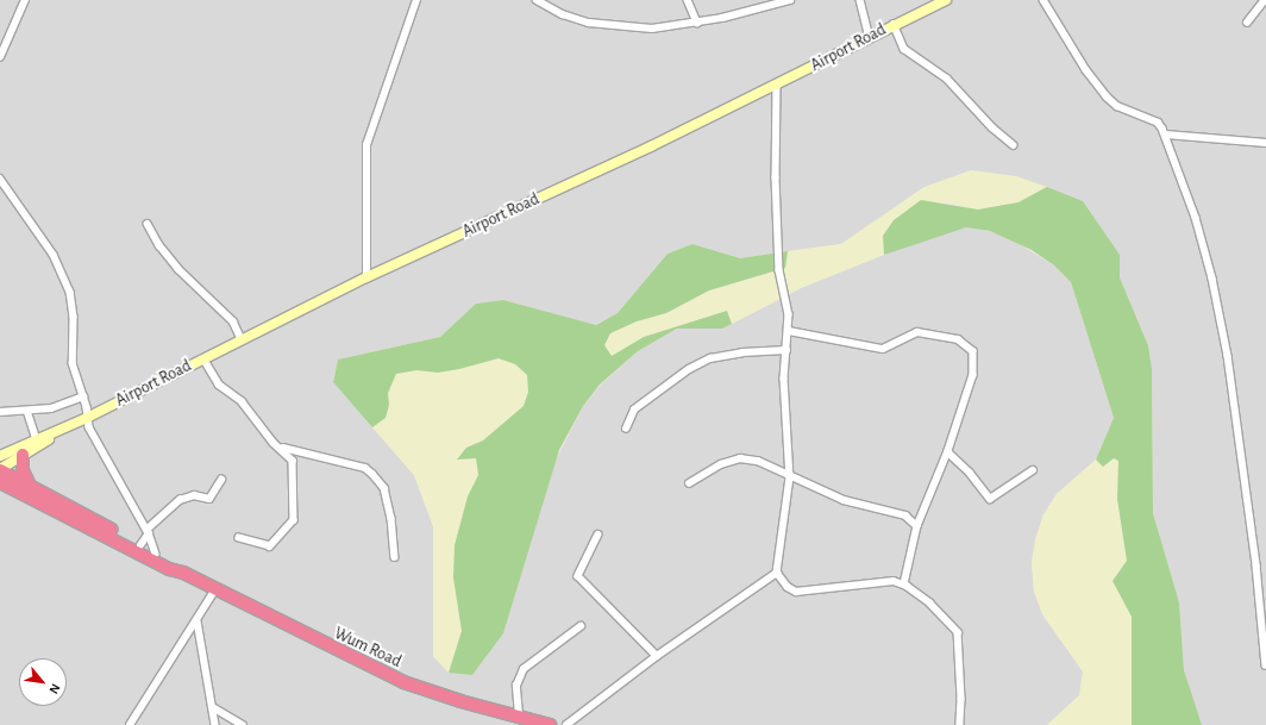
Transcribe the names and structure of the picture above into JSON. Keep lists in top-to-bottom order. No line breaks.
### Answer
{"streets":{"highway":["Wum Road"],"main road":["Airport Road"]},"crossings":[["Airport Road","Wum Road"]],"north":"bottom right"}
